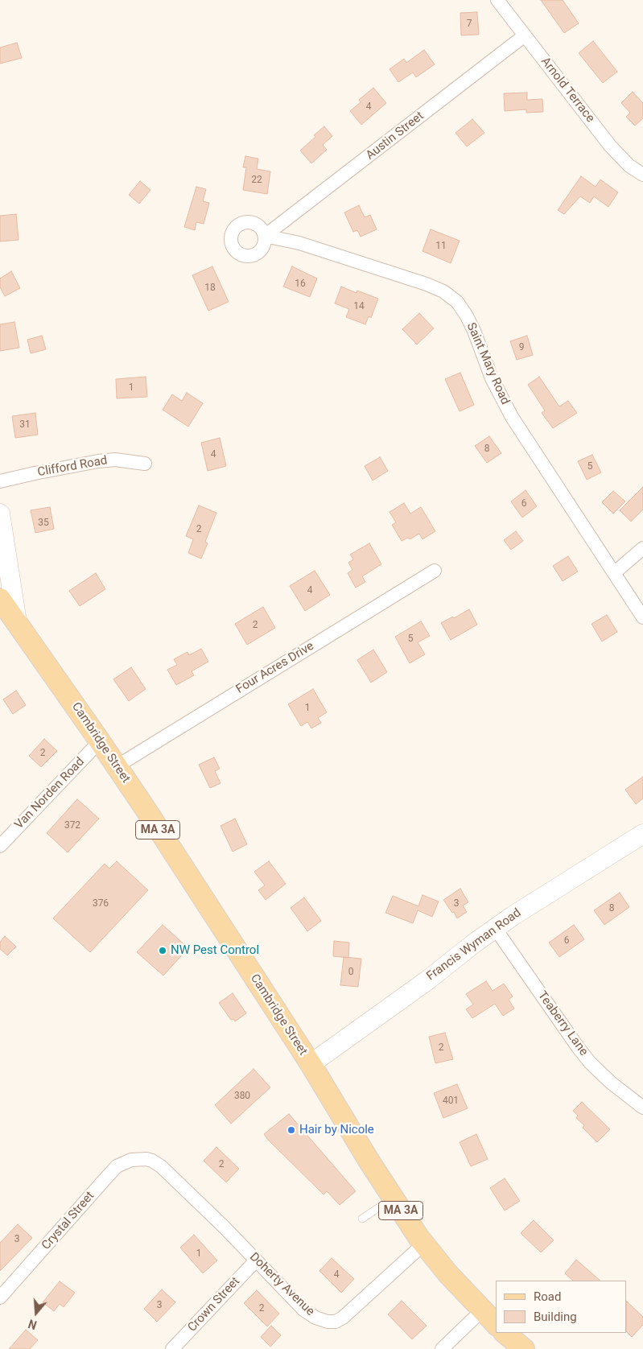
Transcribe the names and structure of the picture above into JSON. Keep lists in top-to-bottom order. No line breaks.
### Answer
{"streets":{"main road":["Cambridge Street","MA 3A","Francis Wyman Road"],"street":["Arnold Terrace","Austin Street","Saint Mary Road","Clifford Road","Four Acres Drive","Van Norden Road","Teaberry Lane","Crystal Street","Doherty Avenue","Crown Street"]},"crossings":[["Arnold Terrace","Austin Street"],["Austin Street","Saint Mary Road"],["Four Acres Drive","Cambridge Street"],["Cambridge Street","Van Norden Road"],["Cambridge Street","Francis Wyman Road"],["Cambridge Street","Doherty Avenue"],["Francis Wyman Road","Teaberry Lane"],["Crystal Street","Doherty Avenue"],["Doherty Avenue","Crown Street"]],"places":["NW Pest Control","Hair by Nicole"],"house_numbers":["7","4","22","11","16","18","14","9","1","31","8","4","5","6","35","2","4","2","5","1","2","372","376","3","8","6","0","2","380","401","2","3","1","4","3","2"],"legend":["Road","Building"],"north":"bottom"}
